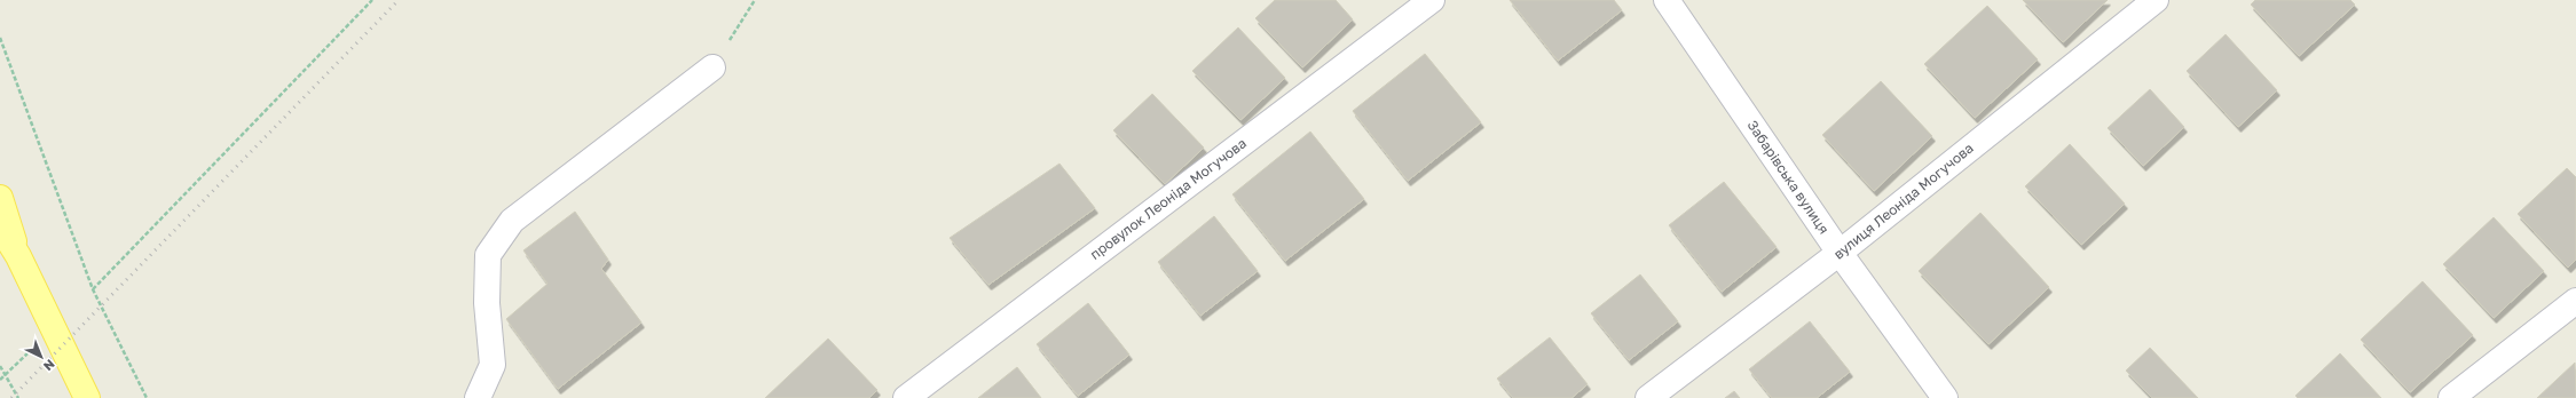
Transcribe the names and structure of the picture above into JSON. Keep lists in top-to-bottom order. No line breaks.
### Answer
{"streets":{"street":["Забарівська вулиця","провулок Леоніда Могучова","вулиця Леоніда Могучова"]},"crossings":[["Забарівська вулиця","вулиця Леоніда Могучова"]],"north":"bottom right"}
